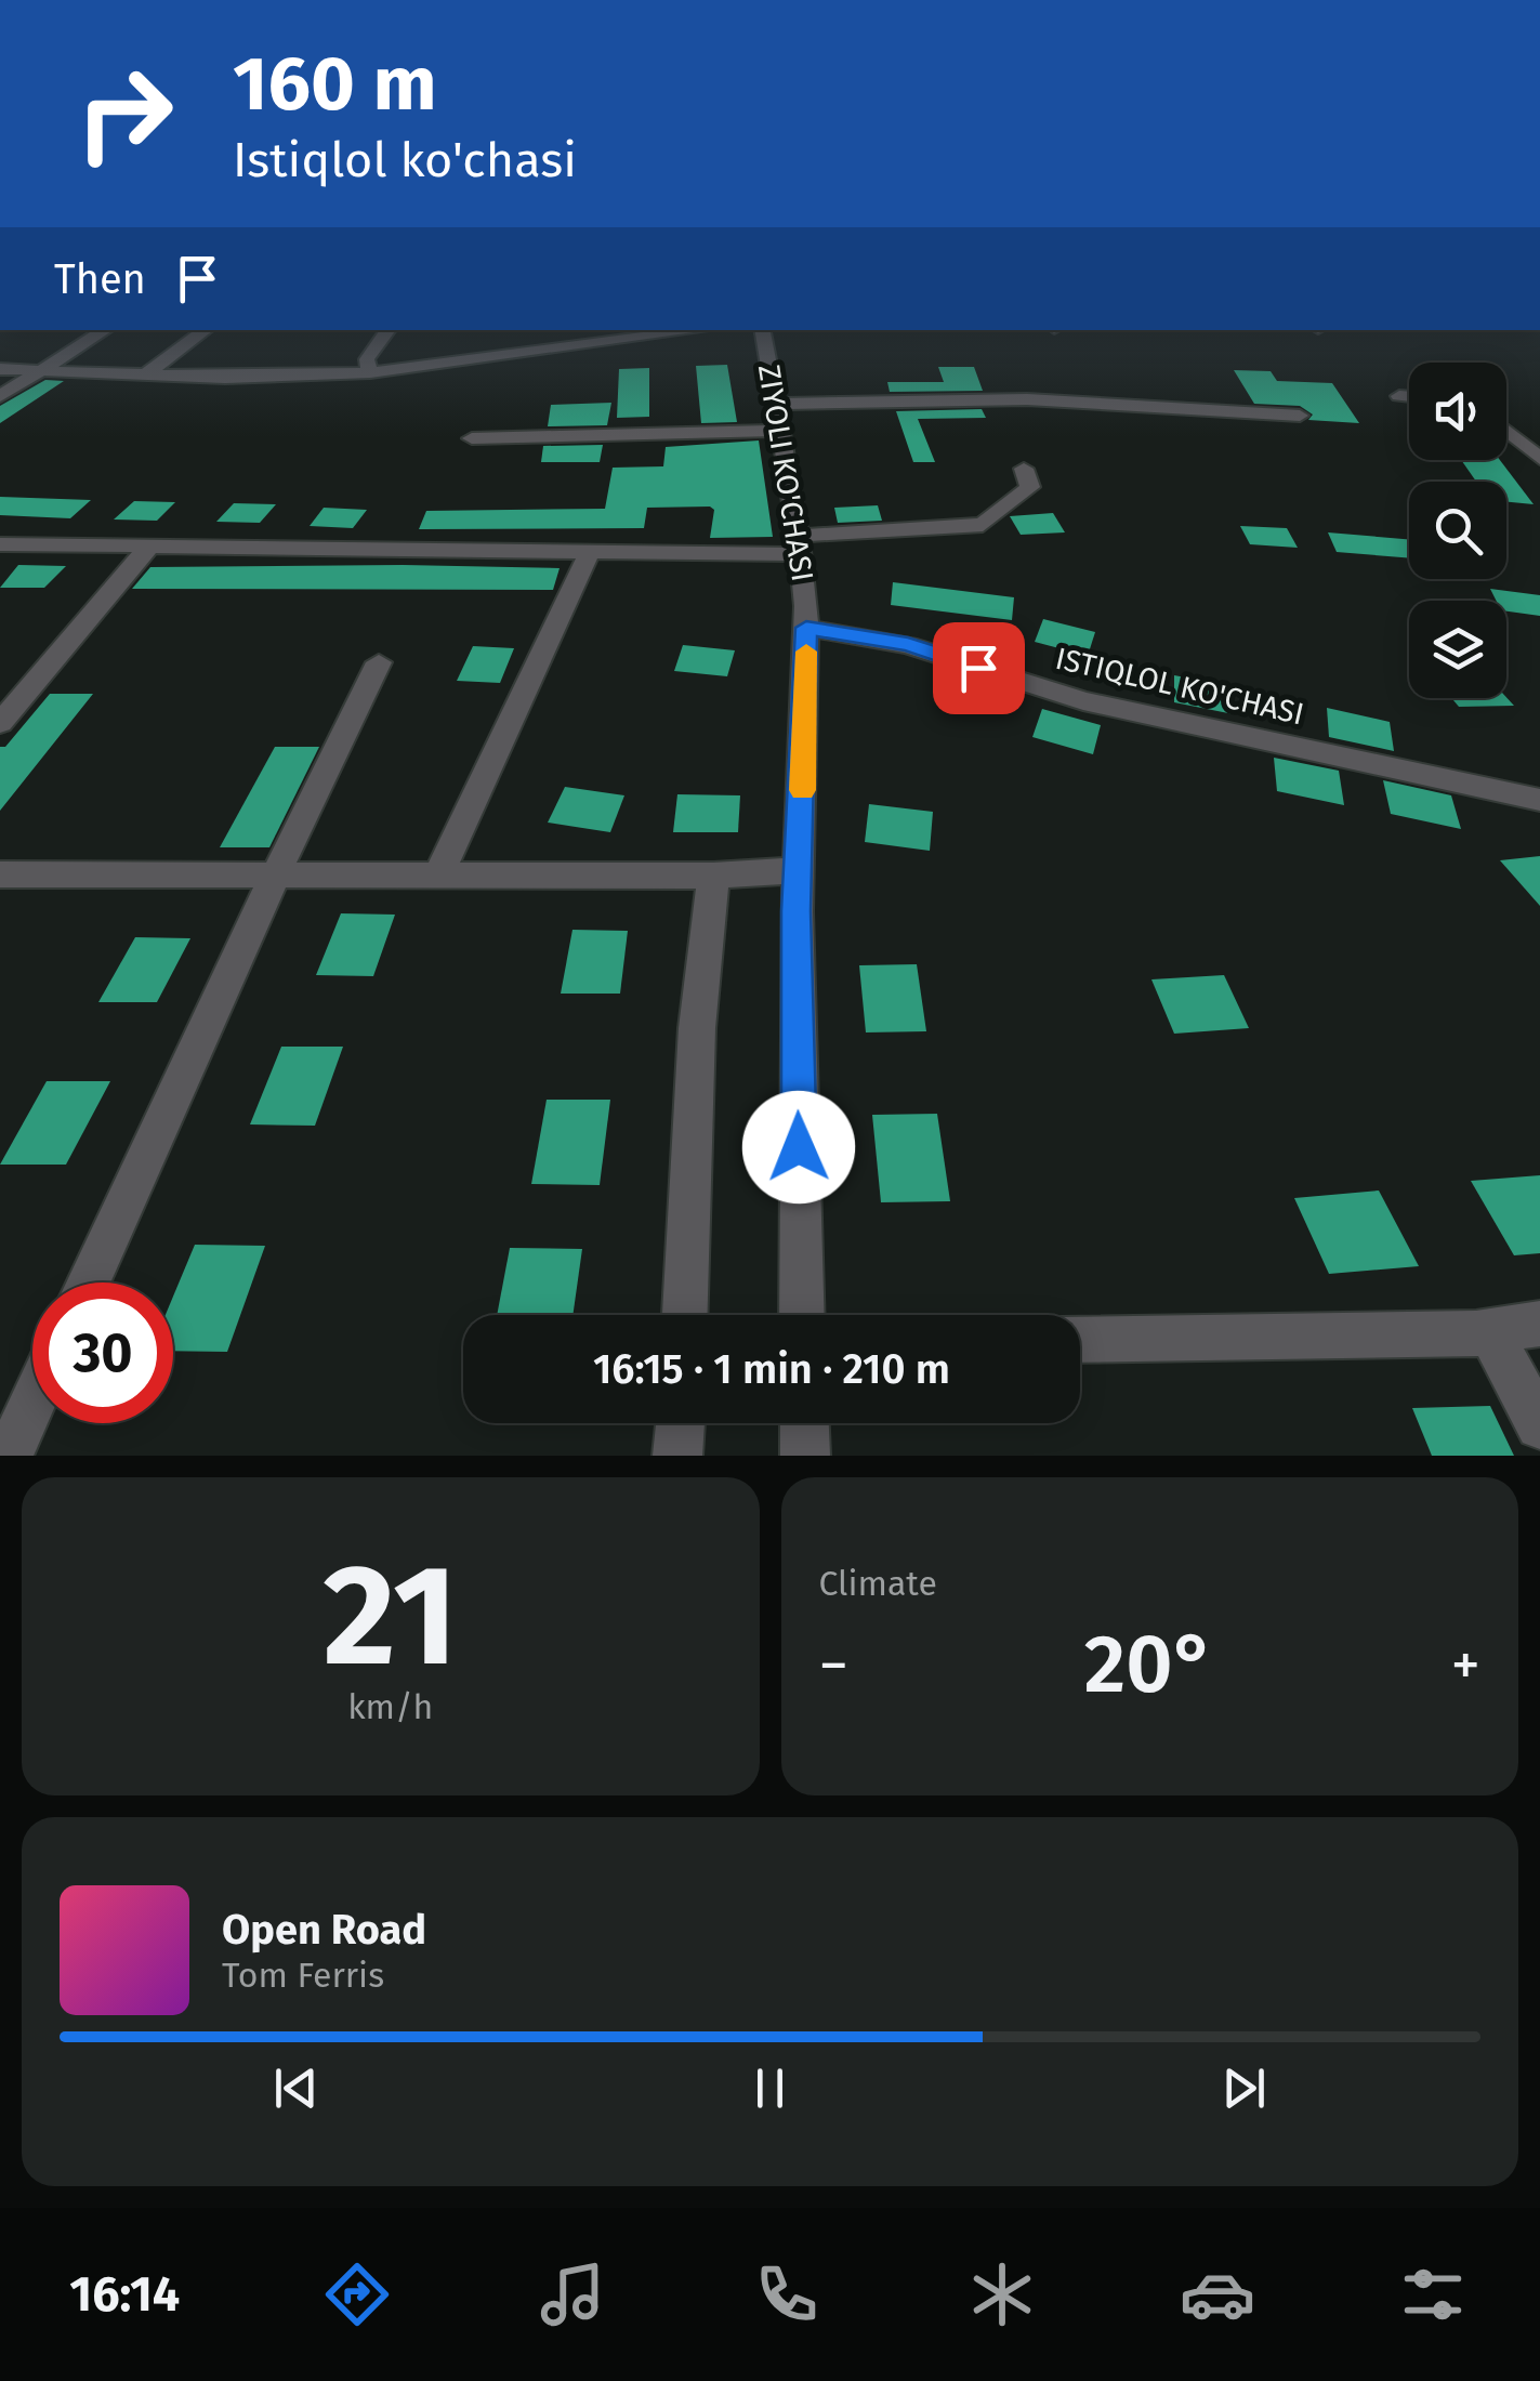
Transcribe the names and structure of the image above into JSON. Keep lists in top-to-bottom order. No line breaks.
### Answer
{"streets":{"street":["ZIYOLI KO'CHASI","ISTIQLOL KO'CHASI"]},"crossings":[["ZIYOLI KO'CHASI","ISTIQLOL KO'CHASI"]],"page":{"turn":["160 m","Istiqlol ko'chasi"],"then":"Then","limit":"30","trip":"16:15 · 1 min · 210 m","tile":[["21","km/h"],"Climate"],"heat":["−","20°","+"],"song":["Open Road","Tom Ferris"],"tabs":"16:14"}}
